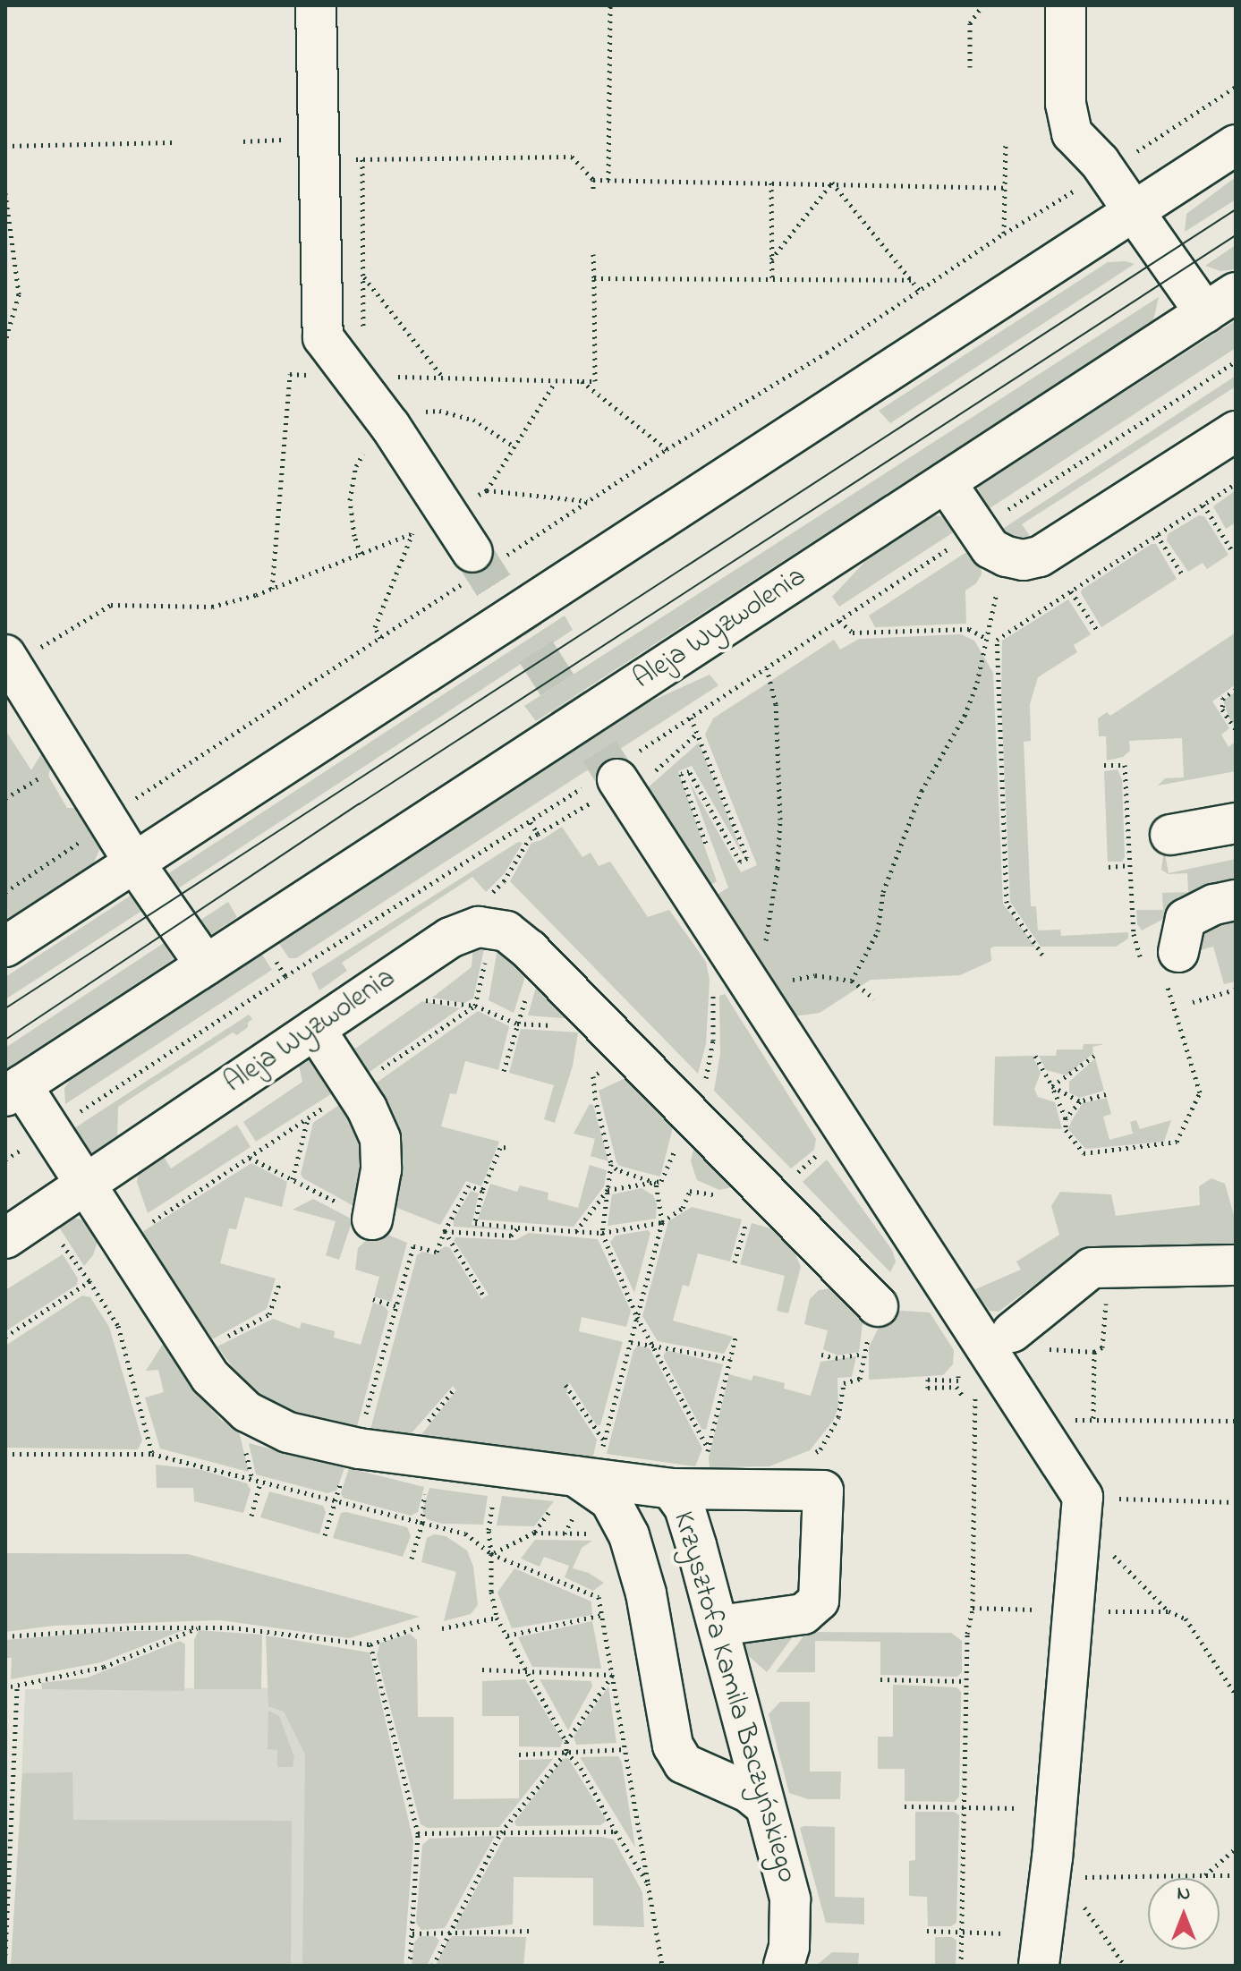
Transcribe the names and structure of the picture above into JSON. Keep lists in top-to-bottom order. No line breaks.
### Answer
{"streets":{"street":["Aleja Wyzwolenia","Krzysztofa Kamila Baczyńskiego"]},"crossings":[["Aleja Wyzwolenia","Krzysztofa Kamila Baczyńskiego"]],"north":"top"}
